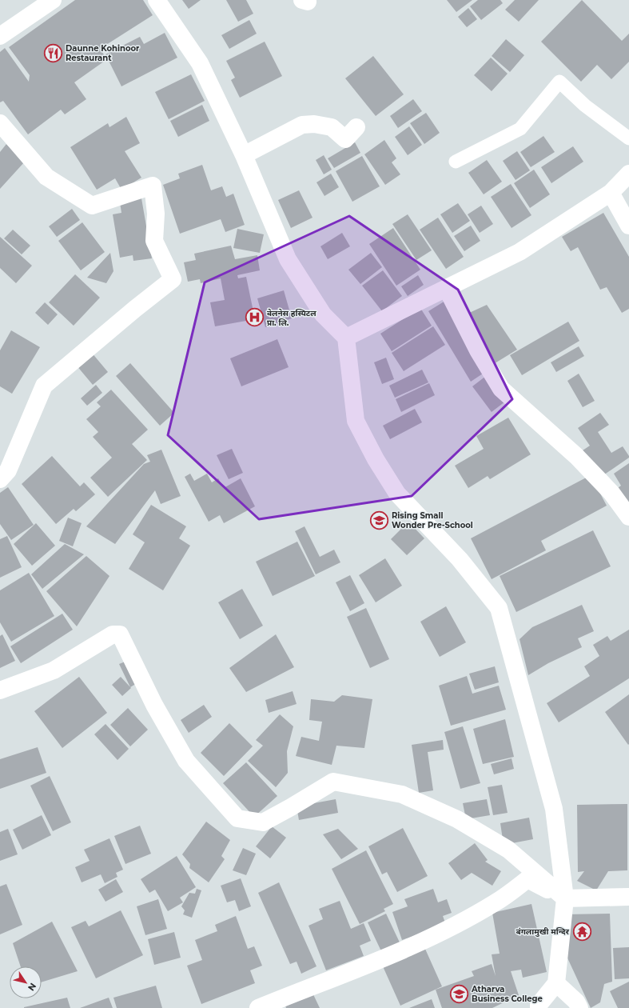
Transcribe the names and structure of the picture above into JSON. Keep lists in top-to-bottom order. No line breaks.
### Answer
{"places":{"restaurant":["Daunne Kohinoor Restaurant"],"hospital":["वेलनेस हस्पिटल प्रा. लि."],"school or university":["Rising Small Wonder Pre-School","Atharva Business College"],"temple":["बंगलामुखी मन्दिर"]},"north":"bottom right"}
